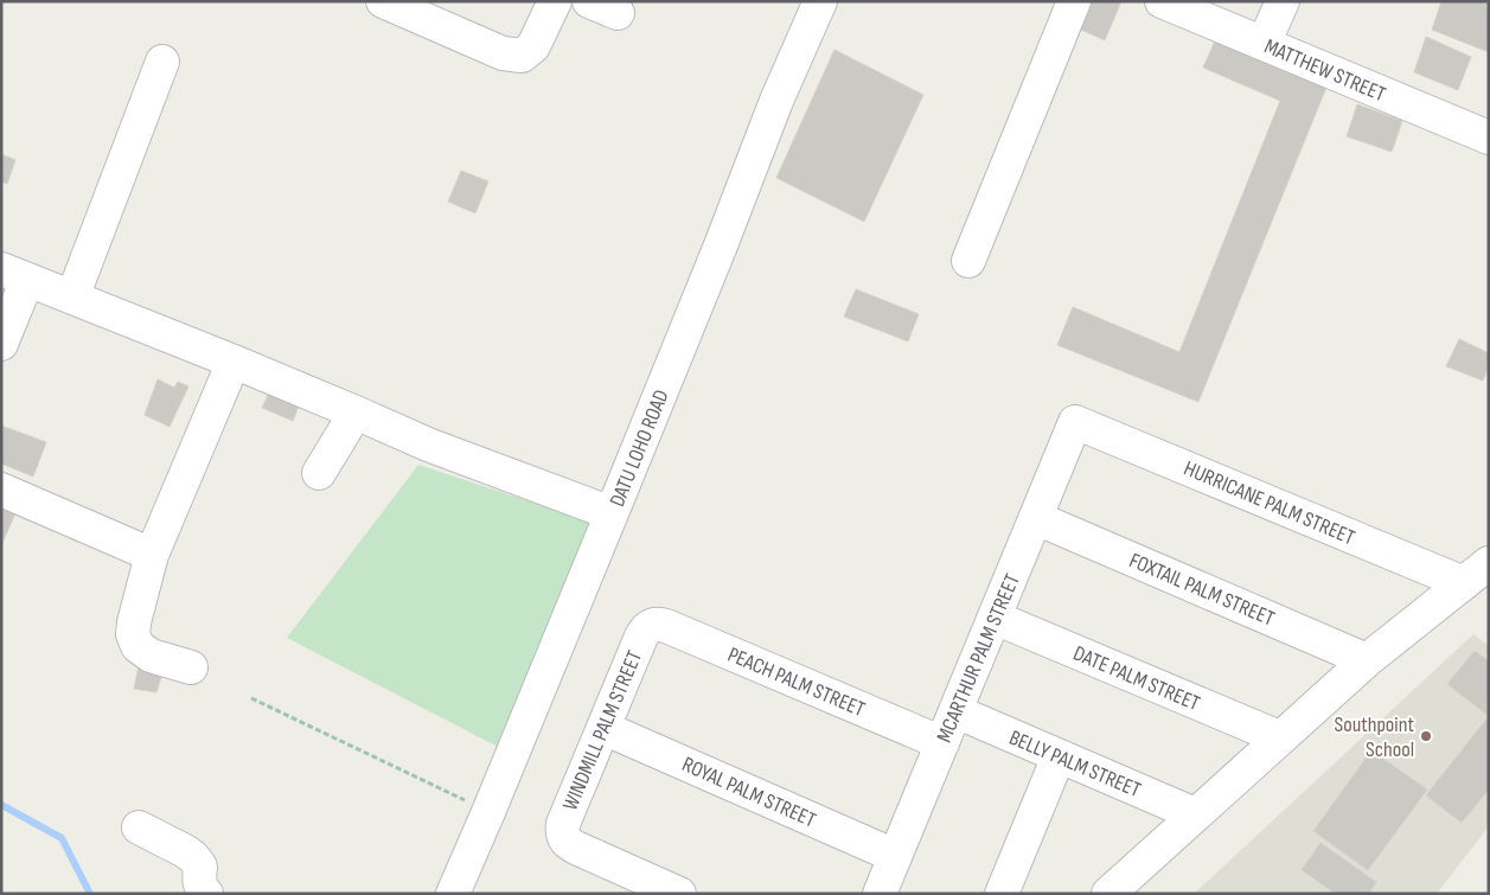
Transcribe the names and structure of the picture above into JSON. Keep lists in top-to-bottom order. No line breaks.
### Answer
{"streets":{"street":["MATTHEW STREET","DATU LOHO ROAD","HURRICANE PALM STREET","FOXTAIL PALM STREET","MCARTHUR PALM STREET","DATE PALM STREET","PEACH PALM STREET","WINDMILL PALM STREET","BELLY PALM STREET","ROYAL PALM STREET"]},"crossings":[["HURRICANE PALM STREET","MCARTHUR PALM STREET"],["FOXTAIL PALM STREET","MCARTHUR PALM STREET"],["MCARTHUR PALM STREET","DATE PALM STREET"],["MCARTHUR PALM STREET","PEACH PALM STREET"],["MCARTHUR PALM STREET","BELLY PALM STREET"],["MCARTHUR PALM STREET","ROYAL PALM STREET"],["PEACH PALM STREET","WINDMILL PALM STREET"],["WINDMILL PALM STREET","ROYAL PALM STREET"]],"places":["Southpoint School"]}
